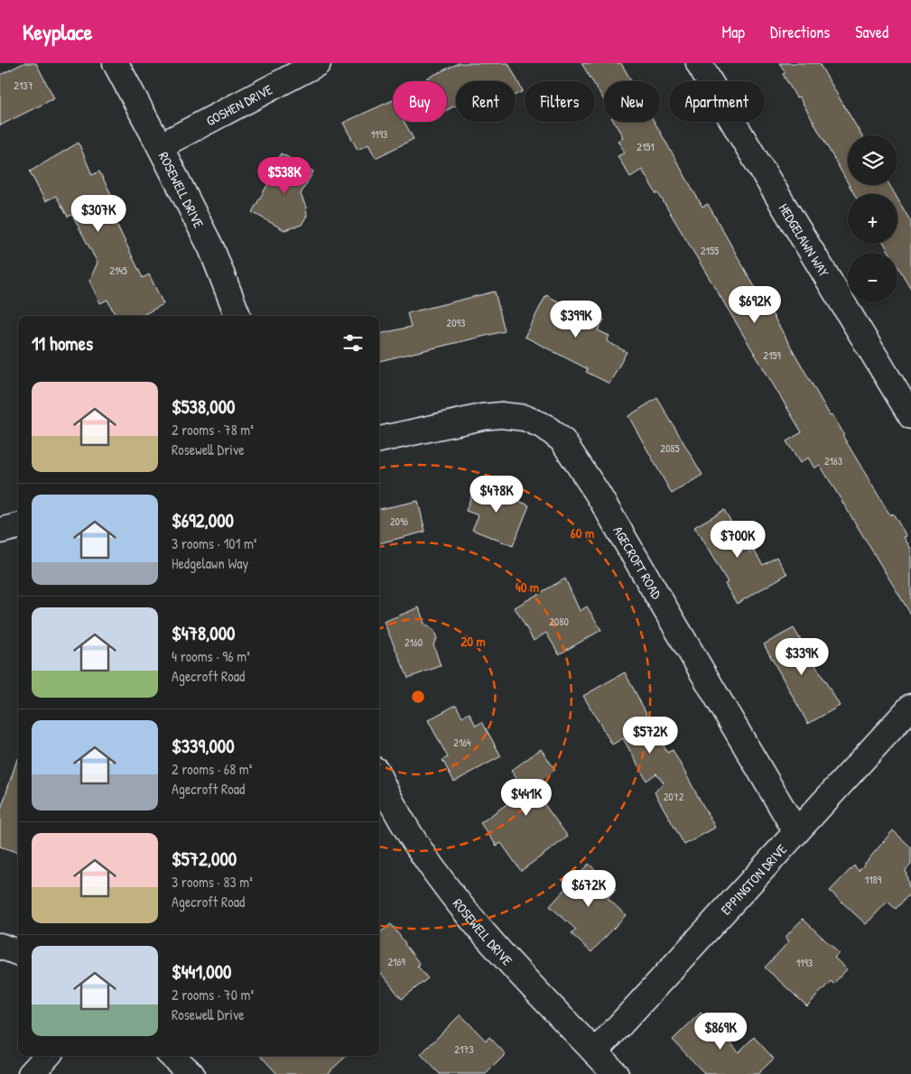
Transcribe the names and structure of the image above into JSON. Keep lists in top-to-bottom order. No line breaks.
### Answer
{"streets":{"street":["GOSHEN DRIVE","ROSEWELL DRIVE","HEDGELAWN WAY","AGECROFT ROAD","EPPINGTON DRIVE"]},"crossings":[["GOSHEN DRIVE","ROSEWELL DRIVE"],["ROSEWELL DRIVE","EPPINGTON DRIVE"],["AGECROFT ROAD","EPPINGTON DRIVE"]],"house_numbers":["2137","1193","2151","2155","2145","2093","2159","2085","2163","2096","2080","2160","2164","2072","1189","2169","1193","2173"],"page":{"header":"Keyplace","nav":["Map","Directions","Saved"],"chip":["Buy","Rent","Filters","New","Apartment"],"map_buttons":["+","−"],"price":["$538K","$307K","$692K","$399K","$478K","$700K","$339K","$572K","$441K","$672K","$869K"],"heading":"11 homes","list":[{"name":"$538,000","note":"2 rooms · 78 m² · Rosewell Drive"},{"name":"$692,000","note":"3 rooms · 101 m² · Hedgelawn Way"},{"name":"$478,000","note":"4 rooms · 96 m² · Agecroft Road"},{"name":"$339,000","note":"2 rooms · 68 m² · Agecroft Road"},{"name":"$572,000","note":"3 rooms · 83 m² · Agecroft Road"},{"name":"$441,000","note":"2 rooms · 70 m² · Rosewell Drive"}]},"rings":["60 m","40 m","20 m"]}
